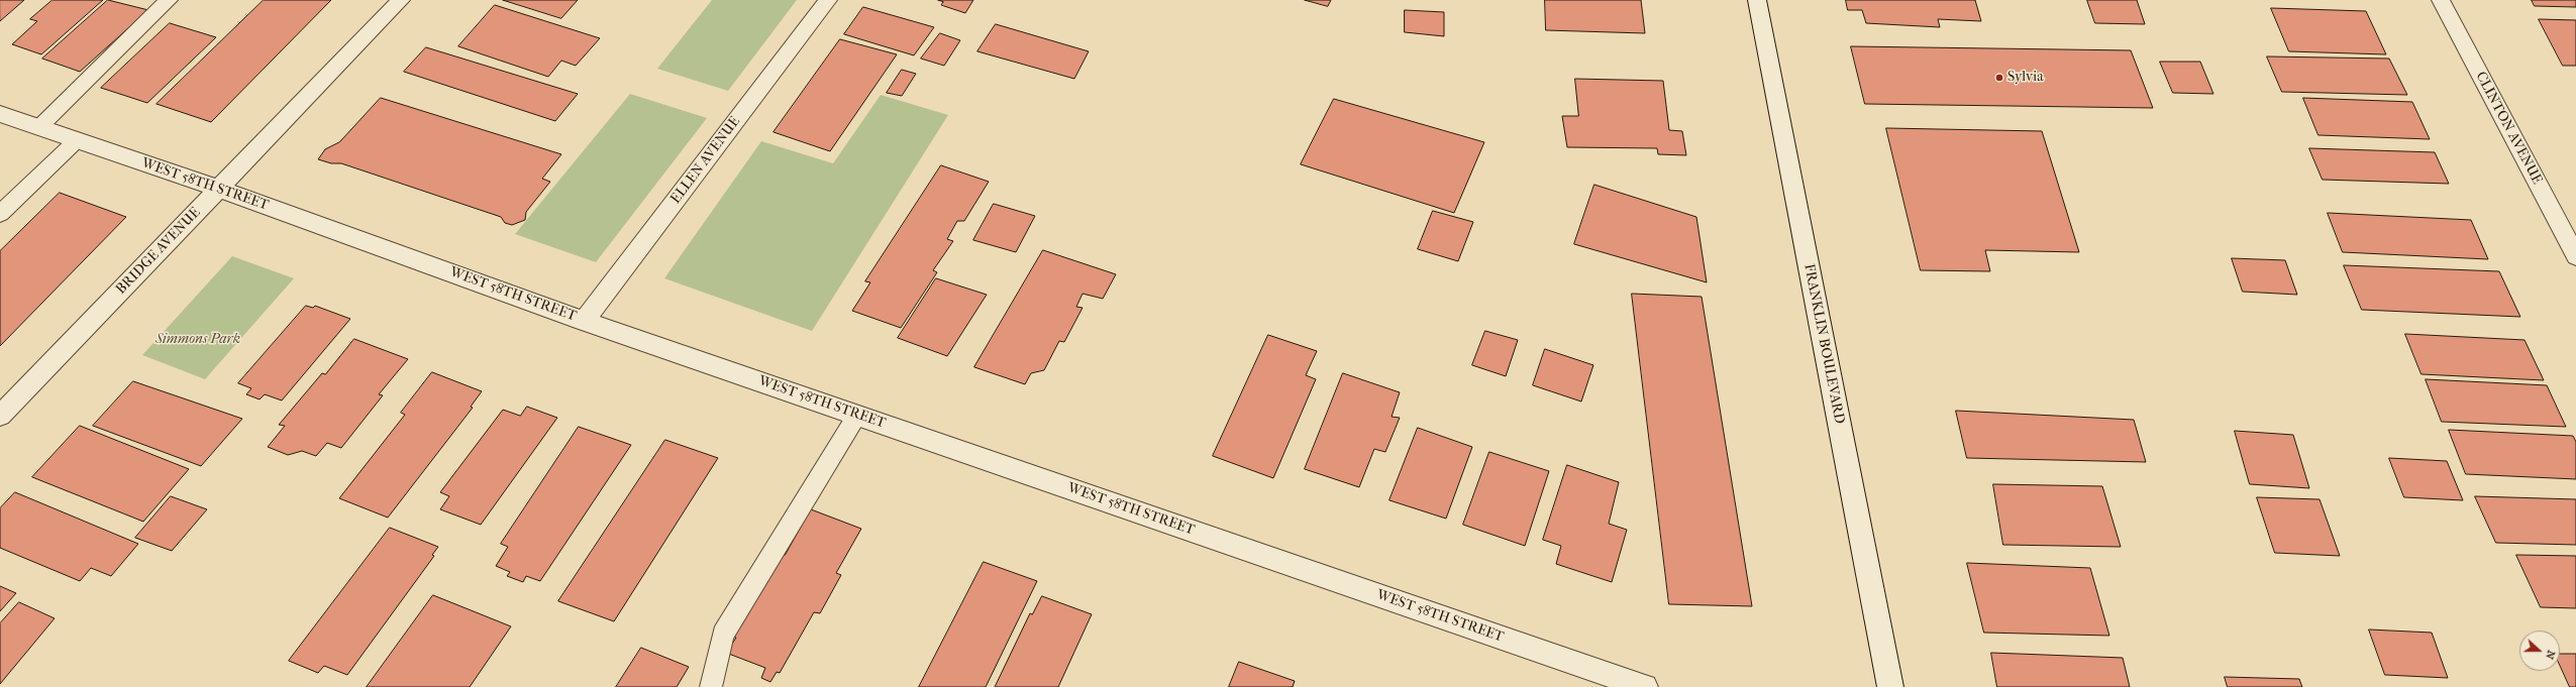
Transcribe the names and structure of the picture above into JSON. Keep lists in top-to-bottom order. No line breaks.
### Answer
{"streets":{"street":["CLINTON AVENUE","ELLEN AVENUE","WEST 58TH STREET","BRIDGE AVENUE","FRANKLIN BOULEVARD"]},"crossings":[["ELLEN AVENUE","WEST 58TH STREET"],["WEST 58TH STREET","BRIDGE AVENUE"]],"parks":["Simmons Park"],"places":["Sylvia"],"north":"right"}
